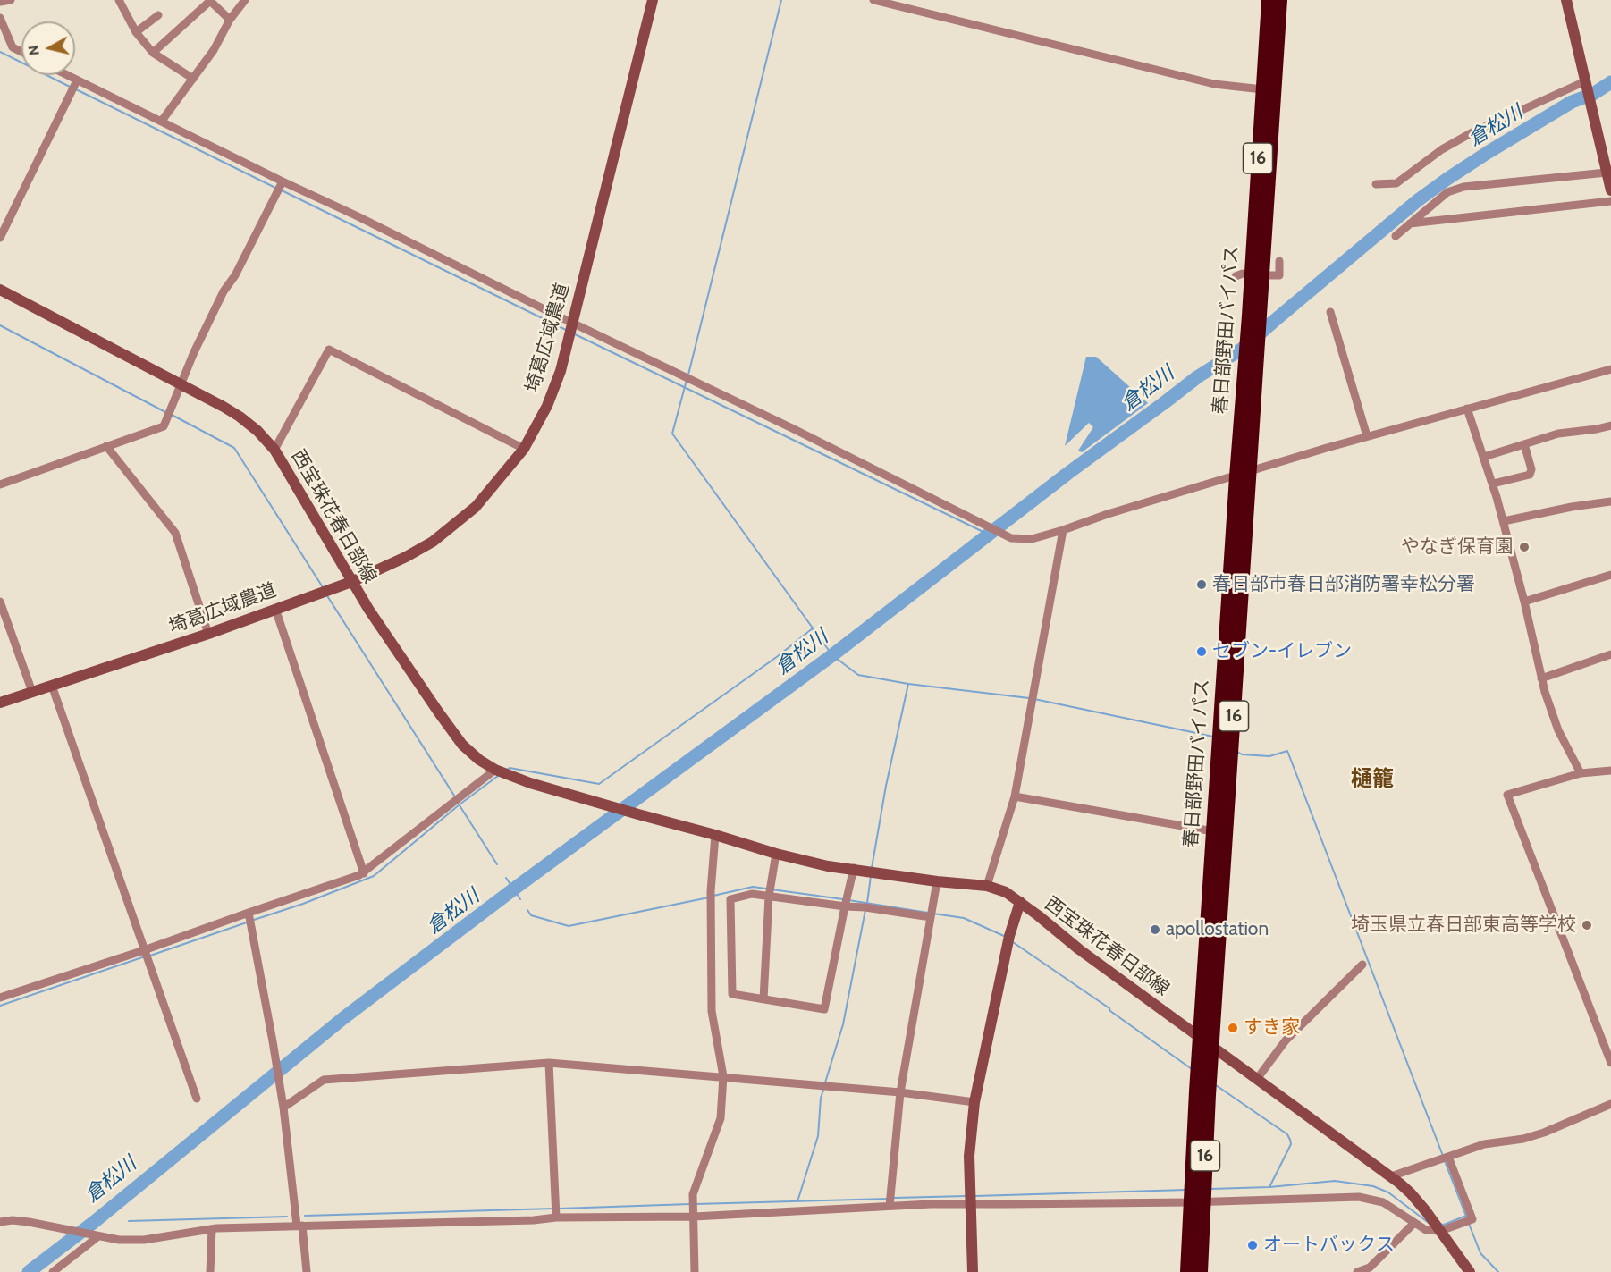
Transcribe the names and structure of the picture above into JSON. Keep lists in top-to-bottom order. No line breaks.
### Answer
{"streets":{"highway":["16","春日部野田バイパス"],"main road":["埼葛広域農道","西宝珠花春日部線"]},"crossings":[["春日部野田バイパス","西宝珠花春日部線"],["埼葛広域農道","西宝珠花春日部線"]],"districts":["樋籠"],"water":["倉松川"],"places":["やなぎ保育園","春日部市春日部消防署幸松分署","セブン-イレブン","埼玉県立春日部東高等学校","apollostation","すき家","オートバックス"],"north":"left"}
